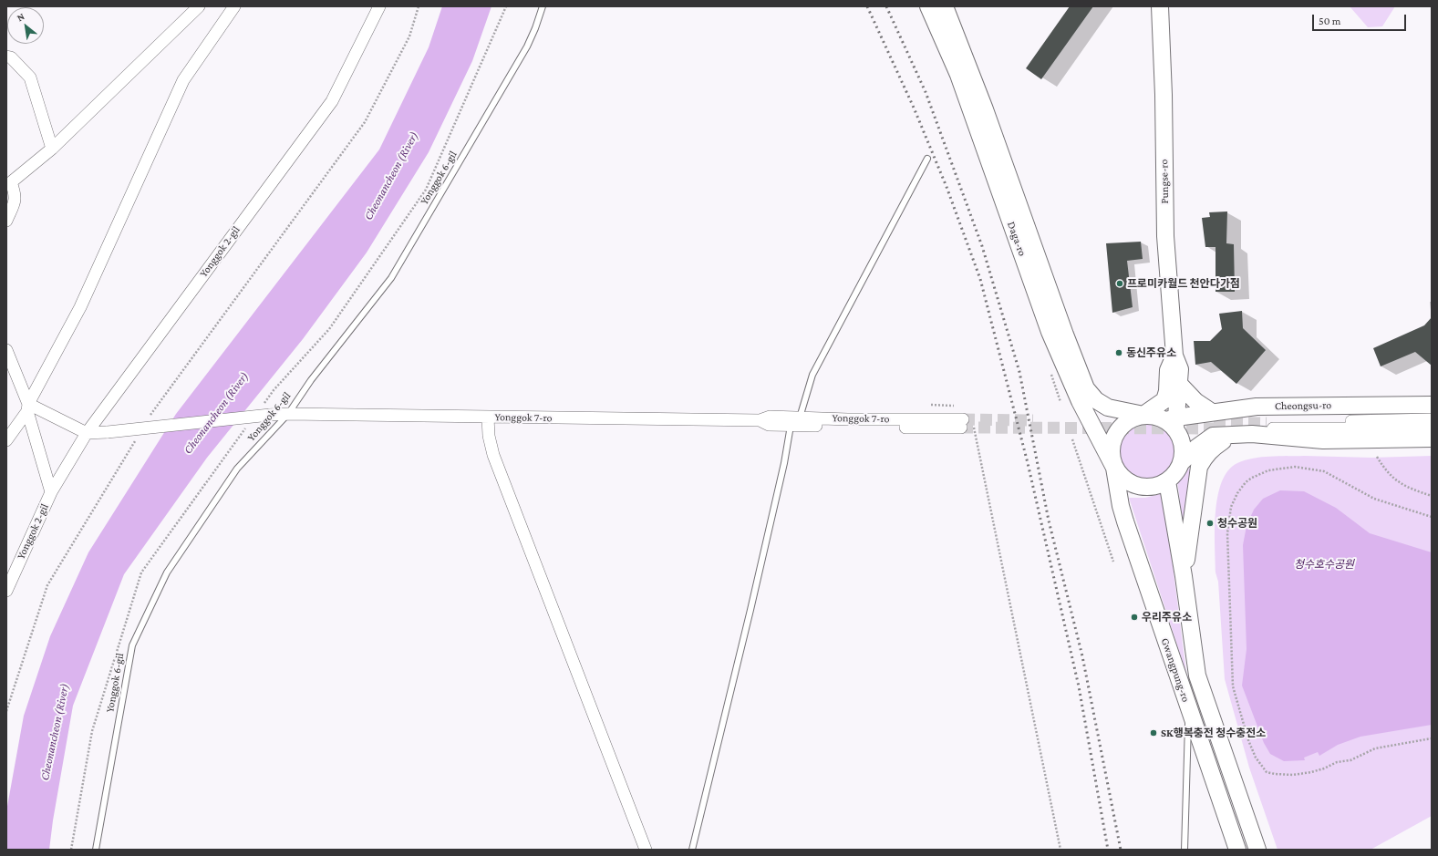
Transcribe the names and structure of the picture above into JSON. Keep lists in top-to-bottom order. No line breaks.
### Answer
{"streets":{"street":["Pungse-ro","Daga-ro","Yonggok 2-gil","Cheongsu-ro","Yonggok 7-ro","Gwangpung-ro"],"lane":["Yonggok 6-gil"]},"crossings":[["Yonggok 6-gil","Yonggok 7-ro"],["Pungse-ro","Daga-ro"],["Pungse-ro","Cheongsu-ro"],["Pungse-ro","Gwangpung-ro"],["Daga-ro","Cheongsu-ro"],["Daga-ro","Gwangpung-ro"],["Yonggok 2-gil","Yonggok 7-ro"],["Cheongsu-ro","Gwangpung-ro"]],"water":["Cheonancheon (River)"],"parks":["청수호수공원"],"places":["프로미카월드 천안다가점","동신주유소","청수공원","우리주유소","SK행복충전 청수충전소"],"scale_bar":"50 m","north":"top left"}
